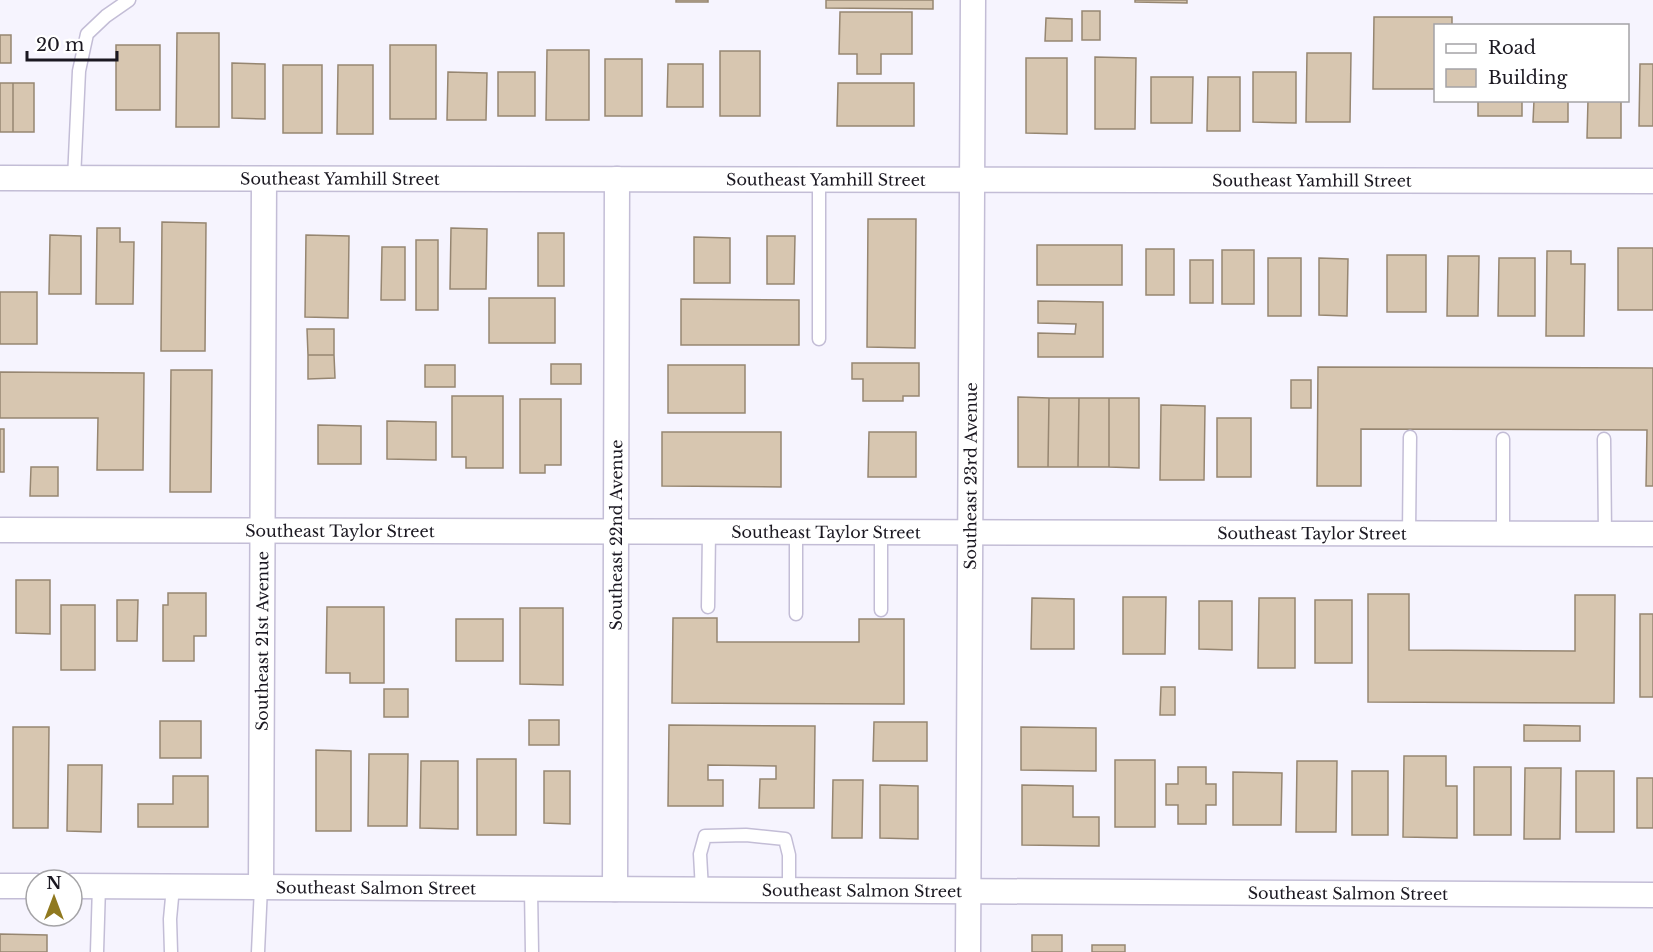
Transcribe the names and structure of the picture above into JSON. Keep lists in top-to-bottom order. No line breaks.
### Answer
{"streets":{"street":["Southeast Yamhill Street","Southeast 23rd Avenue","Southeast Taylor Street","Southeast 22nd Avenue","Southeast 21st Avenue","Southeast Salmon Street"]},"crossings":[["Southeast Yamhill Street","Southeast 23rd Avenue"],["Southeast Yamhill Street","Southeast 22nd Avenue"],["Southeast Yamhill Street","Southeast 21st Avenue"],["Southeast 23rd Avenue","Southeast Taylor Street"],["Southeast 23rd Avenue","Southeast Salmon Street"],["Southeast Taylor Street","Southeast 22nd Avenue"],["Southeast Taylor Street","Southeast 21st Avenue"],["Southeast 22nd Avenue","Southeast Salmon Street"],["Southeast 21st Avenue","Southeast Salmon Street"]],"legend":["Road","Building"],"scale_bar":"20 m","north":"top"}
